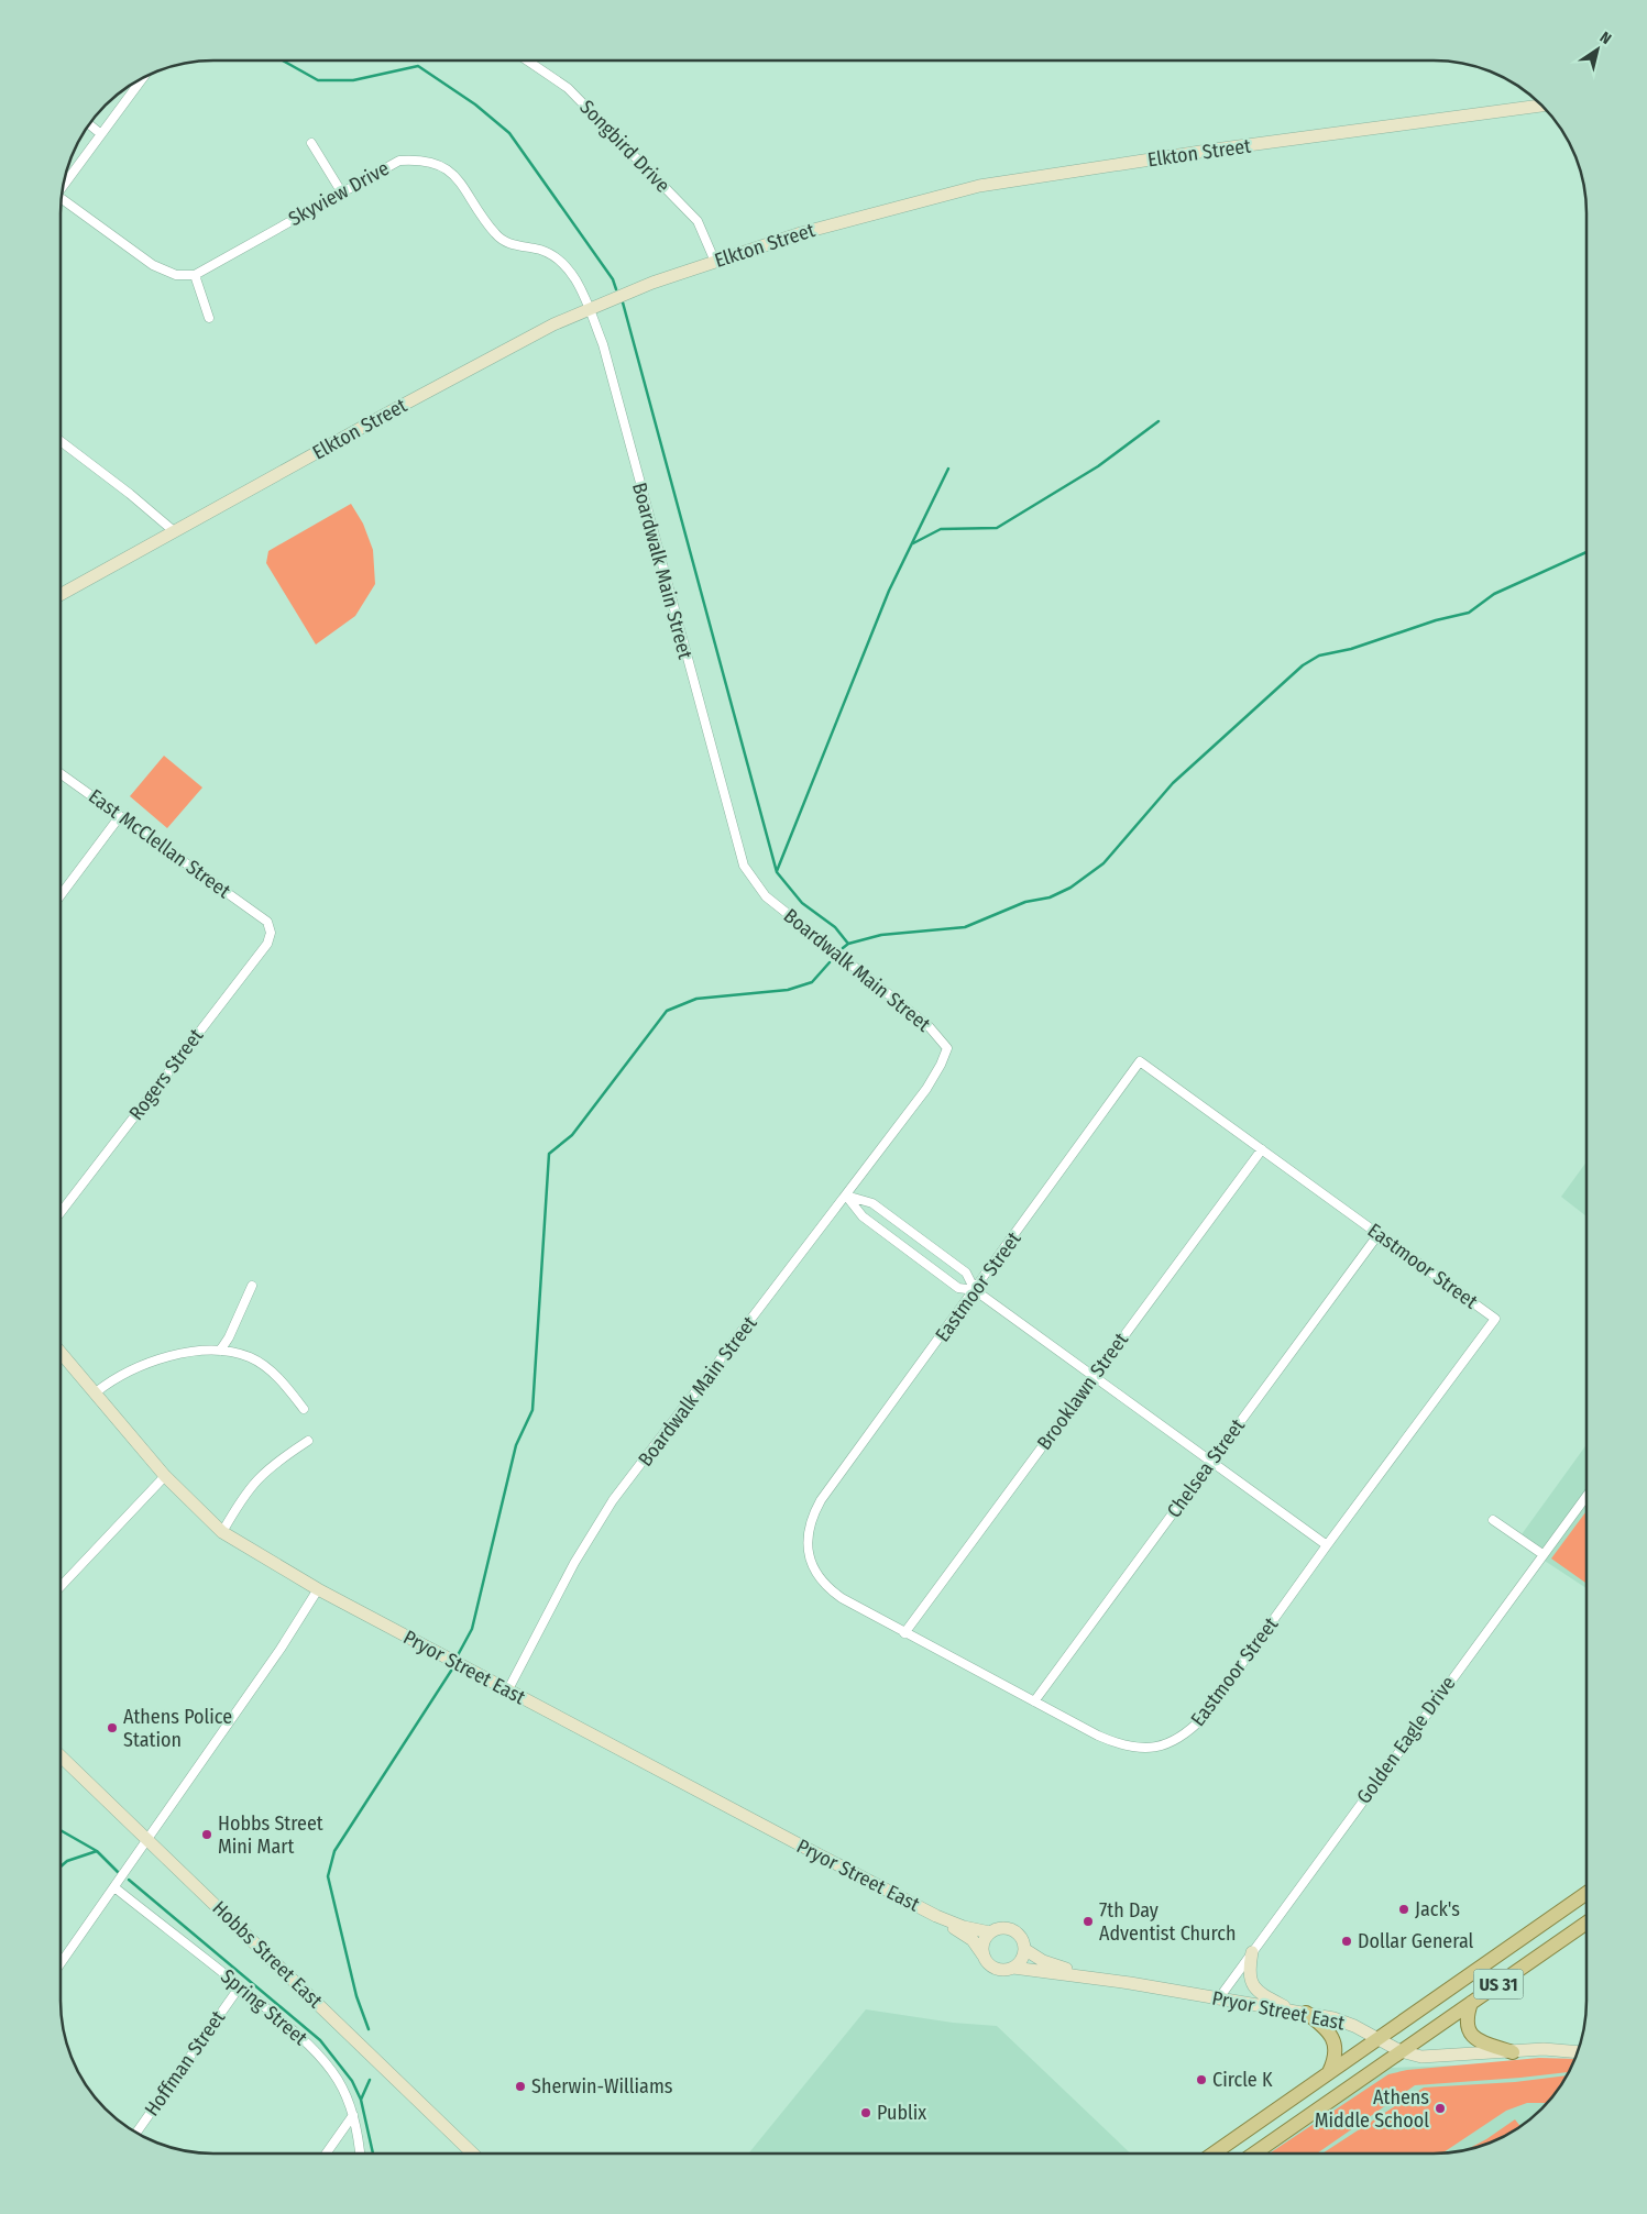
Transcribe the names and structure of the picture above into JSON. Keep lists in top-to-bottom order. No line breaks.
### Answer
{"streets":{"main road":["US 31"],"street":["Songbird Drive","Elkton Street","Skyview Drive","Boardwalk Main Street","East McClellan Street","Rogers Street","Eastmoor Street","Brooklawn Street","Chelsea Street","Pryor Street East","Golden Eagle Drive","Hobbs Street East","Spring Street","Hoffman Street"]},"crossings":[["Songbird Drive","Elkton Street"],["Elkton Street","Skyview Drive"],["Elkton Street","Boardwalk Main Street"],["Skyview Drive","Boardwalk Main Street"],["Boardwalk Main Street","Pryor Street East"],["East McClellan Street","Rogers Street"],["Eastmoor Street","Brooklawn Street"],["Eastmoor Street","Chelsea Street"],["Pryor Street East","Golden Eagle Drive"],["Pryor Street East","US 31"],["Spring Street","Hoffman Street"]],"places":["Athens Police Station","Hobbs Street Mini Mart","Jack's","7th Day Adventist Church","Dollar General","Circle K","Sherwin-Williams","Athens Middle School","Publix"],"north":"top right"}
